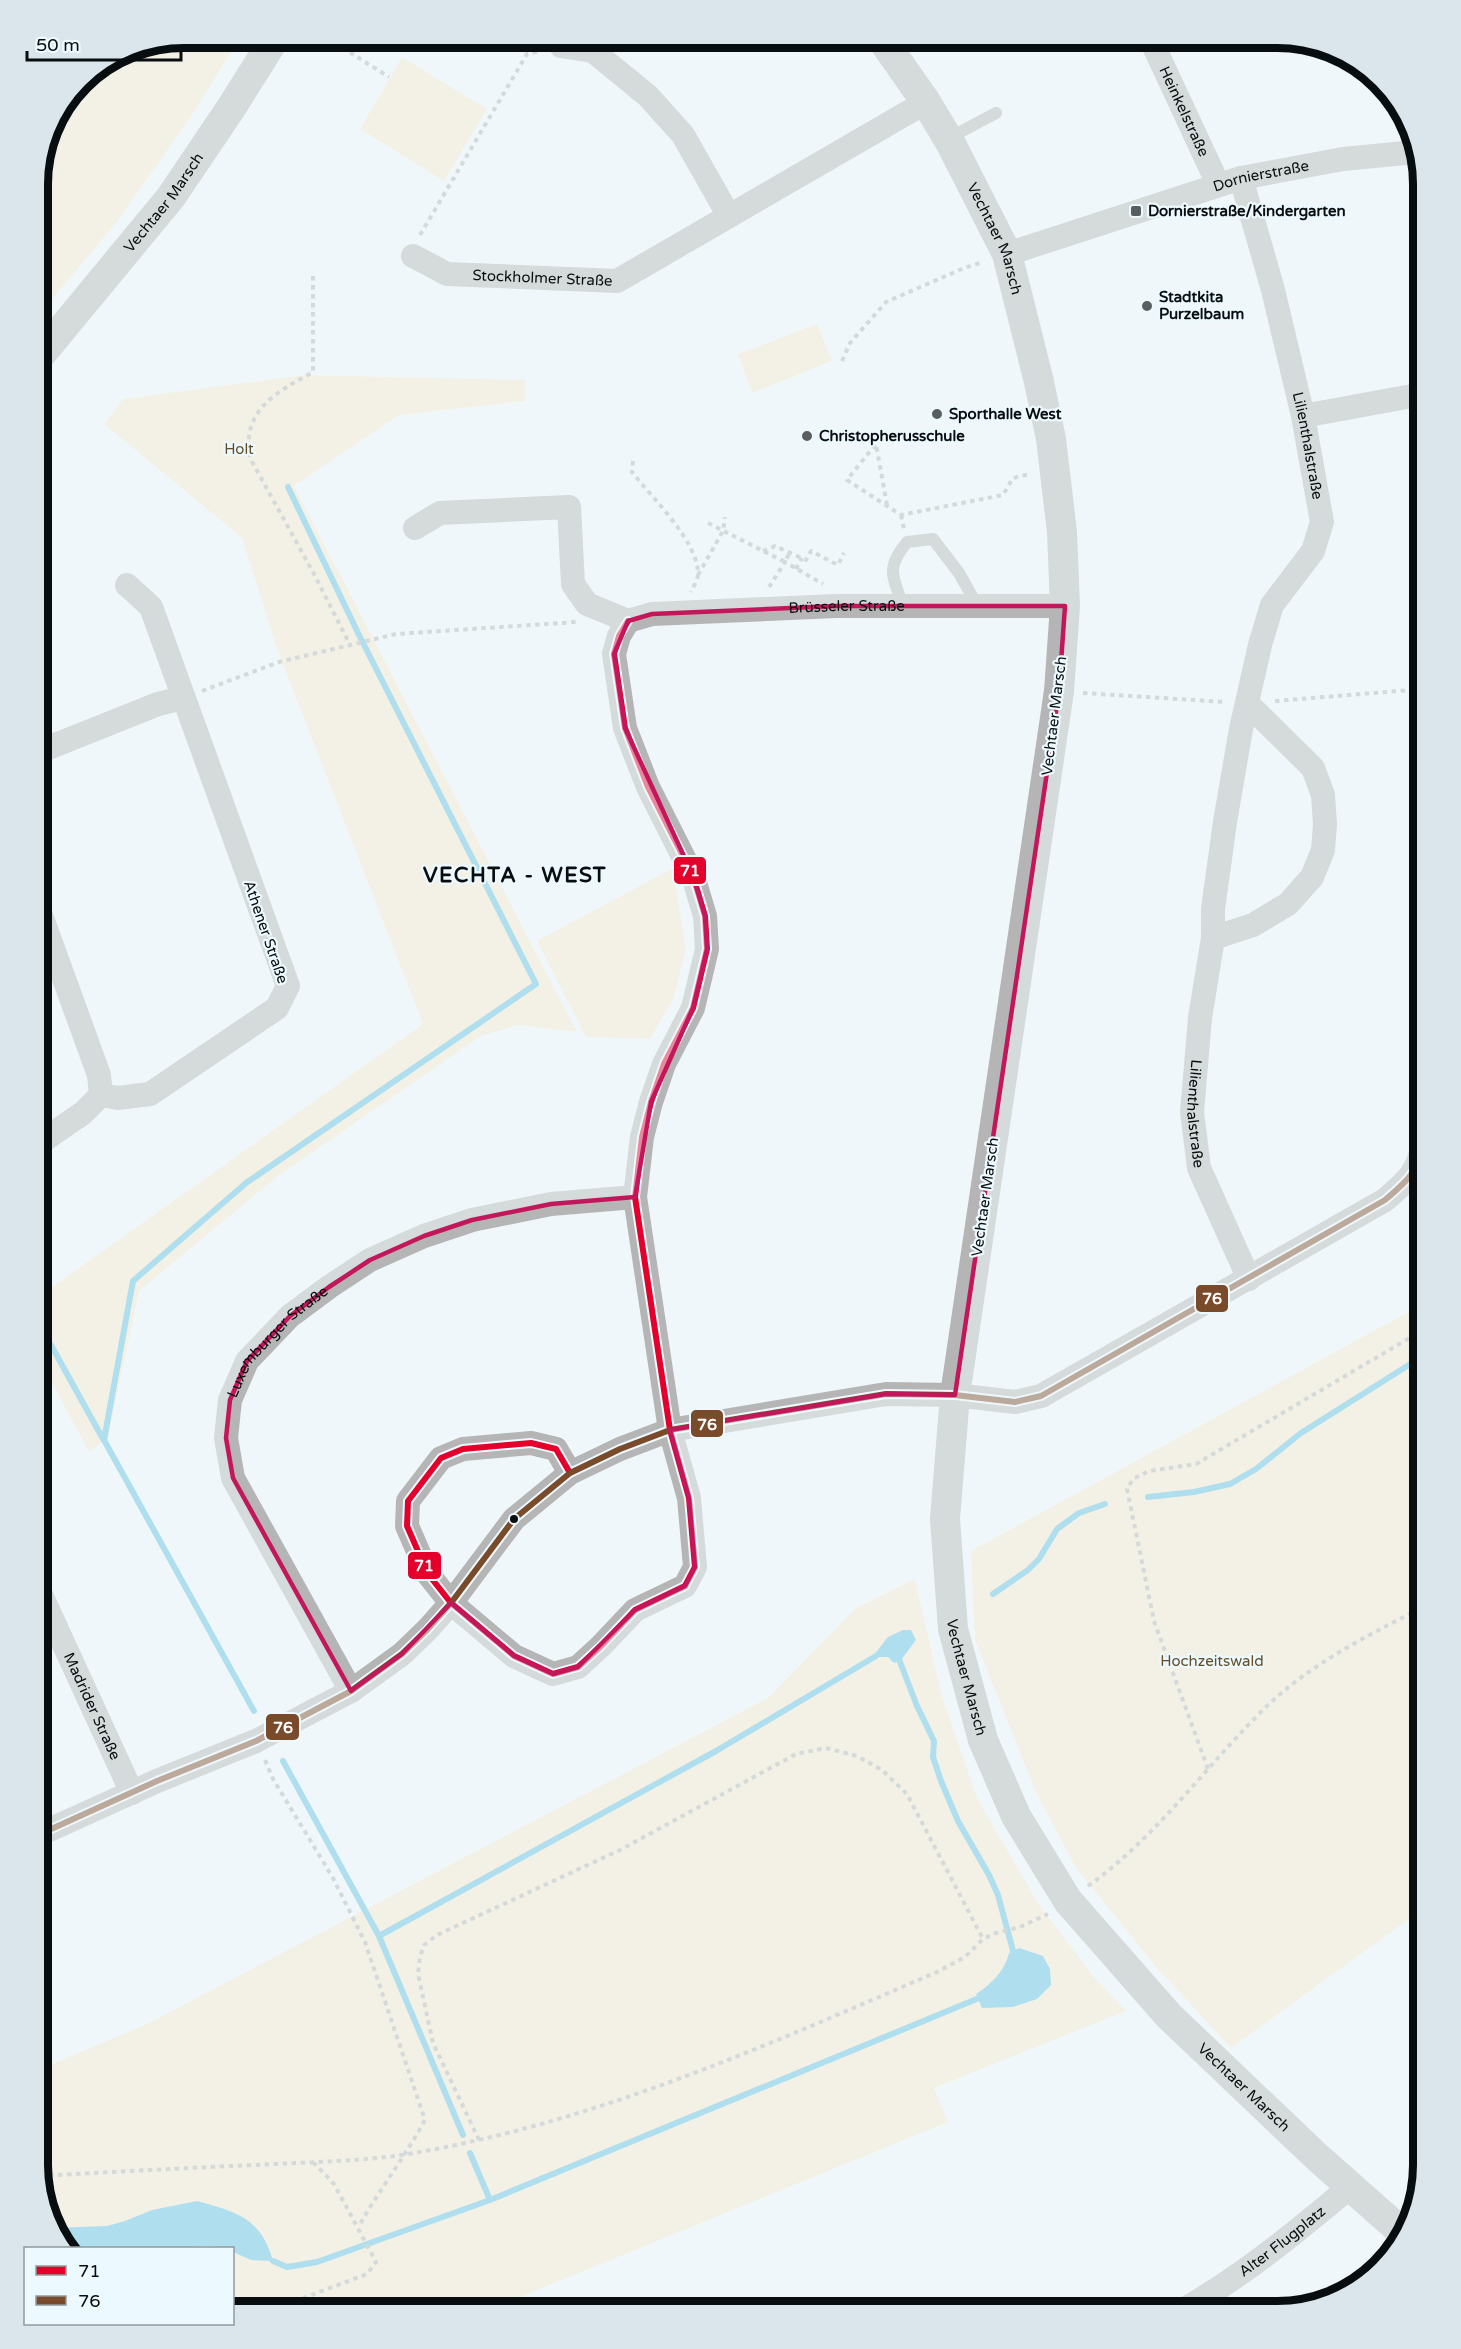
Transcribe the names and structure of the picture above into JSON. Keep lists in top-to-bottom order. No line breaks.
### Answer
{"streets":{"street":["Heinkelstraße","Dornierstraße","Vechtaer Marsch","Stockholmer Straße","Lilienthalstraße","Brüsseler Straße","Athener Straße","Luxemburger Straße","Madrider Straße","Alter Flugplatz"]},"crossings":[["Heinkelstraße","Dornierstraße"],["Heinkelstraße","Lilienthalstraße"],["Dornierstraße","Vechtaer Marsch"],["Dornierstraße","Lilienthalstraße"],["Vechtaer Marsch","Stockholmer Straße"],["Vechtaer Marsch","Brüsseler Straße"],["Vechtaer Marsch","Alter Flugplatz"]],"districts":["VECHTA - WEST"],"parks":["Holt","Hochzeitswald"],"places":{"transit":["Dornierstraße/Kindergarten"],"other":["Stadtkita Purzelbaum","Sporthalle West","Christopherusschule"]},"lines":["transit line 71","transit line 76"],"legend":["71","76"],"scale_bar":"50 m"}
